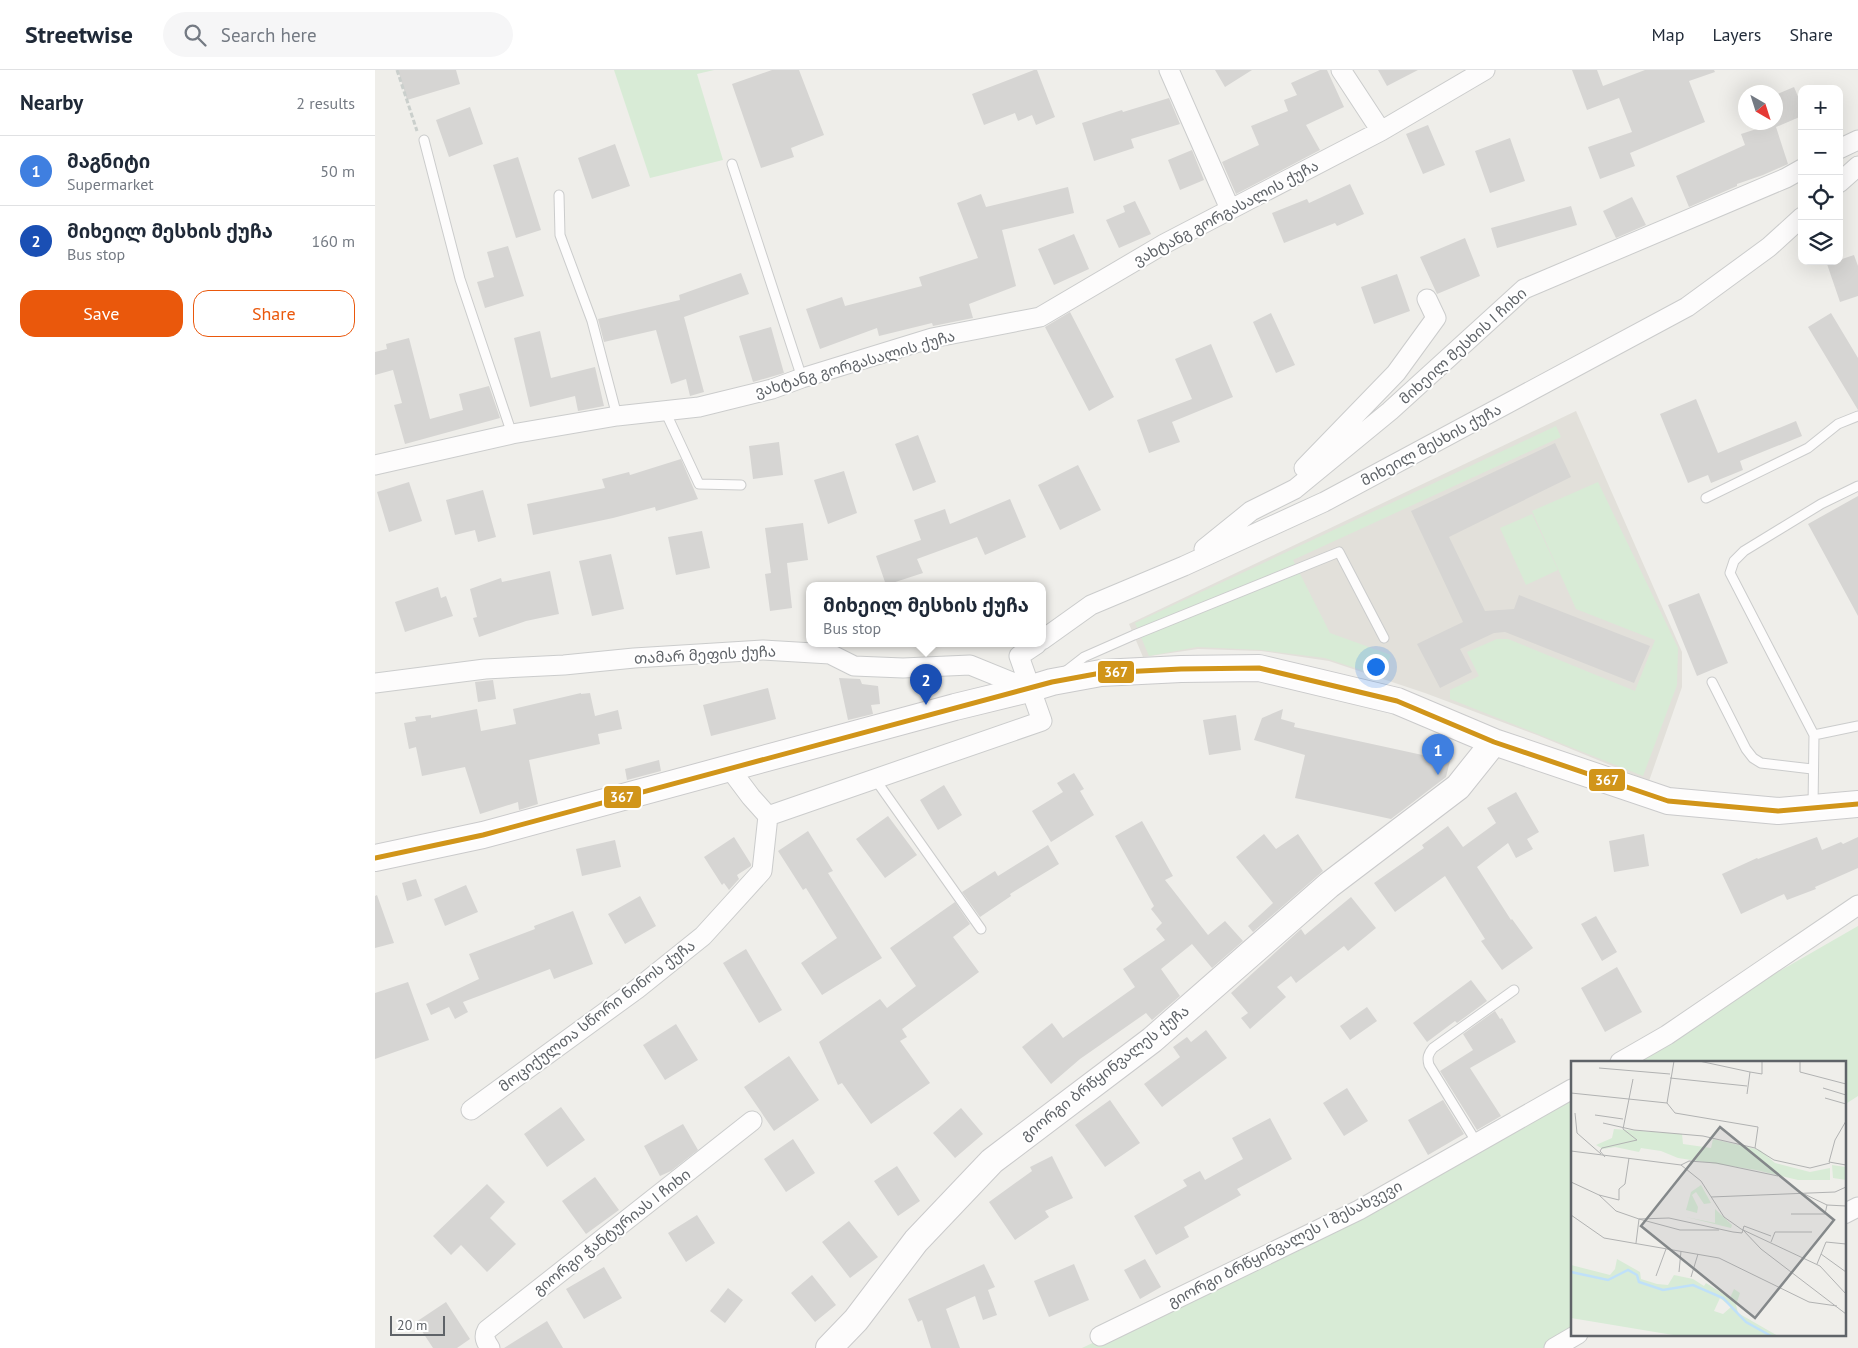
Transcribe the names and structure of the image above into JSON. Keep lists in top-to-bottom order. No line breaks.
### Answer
{"streets":{"street":["ვახტანგ გორგასალის ქუჩა","მიხეილ მესხის I ჩიხი","მიხეილ მესხის ქუჩა","თამარ მეფის ქუჩა","მოციქულთა სწორი ნინოს ქუჩა","გიორგი ბრწყინვალეს ქუჩა","გიორგი ჭანტურიას I ჩიხი","გიორგი ბრწყინვალეს I შესახვევი"]},"crossings":[["მიხეილ მესხის I ჩიხი","მიხეილ მესხის ქუჩა"]],"lines":["transit line 367"],"scale_bar":"20 m","north":"bottom right","page":{"header":"Streetwise","search":"Search here","nav":["Map","Layers","Share"],"heading":["Nearby","2 results"],"map_buttons":["+","−"],"list":[{"mark":"1","name":"მაგნიტი","note":"Supermarket","value":"50 m"},{"mark":"2","name":"მიხეილ მესხის ქუჩა","note":"Bus stop","value":"160 m"}],"buttons":["Save","Share"],"popup":["მიხეილ მესხის ქუჩა","Bus stop"],"pins":["2","1"],"scale":"20 m"}}
